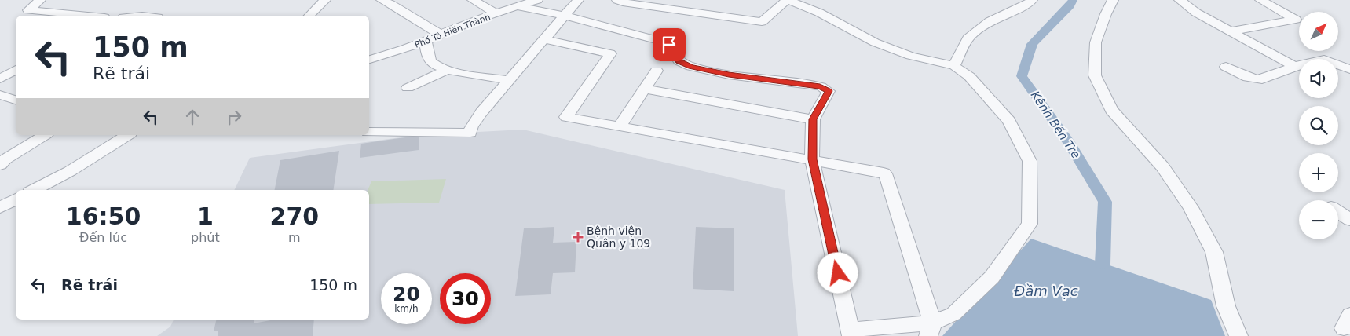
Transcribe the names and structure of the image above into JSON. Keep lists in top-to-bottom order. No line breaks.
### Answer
{"streets":{"street":["Phố Tô Hiến Thành"]},"water":["Kênh Bến Tre","Đầm Vạc"],"places":{"health":["Bệnh viện Quân y 109"]},"north":"top right","page":{"map_buttons":["+","−"],"turn":["150 m","Rẽ trái"],"eta":["16:50","Đến lúc","1","phút","270","m"],"list":[{"name":"Rẽ trái","value":"150 m"}],"speed":"20 km/h","limit":"30"}}
